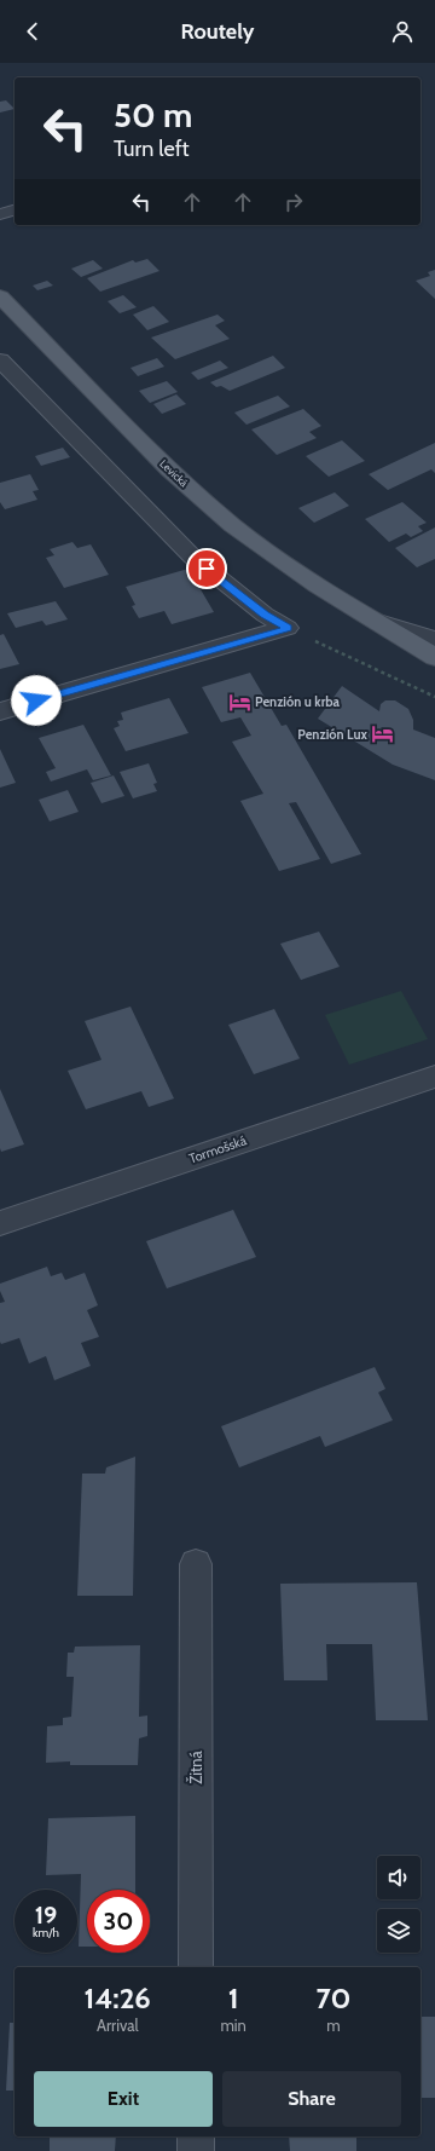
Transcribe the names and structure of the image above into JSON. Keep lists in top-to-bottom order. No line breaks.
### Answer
{"streets":{"main road":["Levická"],"street":["Tormošská","Žitná"]},"places":{"hotel":["Penzión u krba","Penzión Lux"]},"page":{"header":"Routely","turn":["50 m","Turn left"],"speed":"19 km/h","limit":"30","eta":["14:26","Arrival","1","min","70","m"],"buttons":["Exit","Share"]}}
